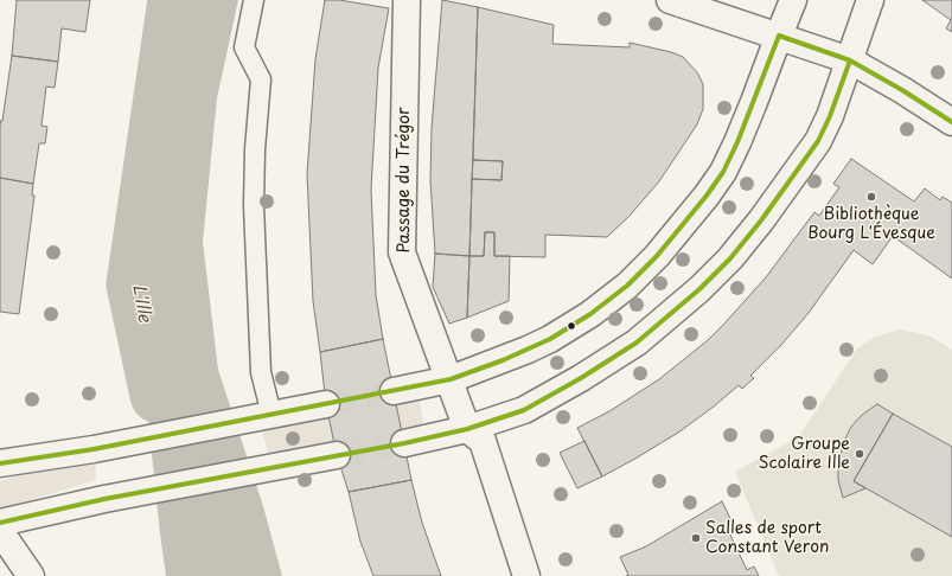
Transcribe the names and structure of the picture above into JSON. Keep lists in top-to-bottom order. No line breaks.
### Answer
{"streets":{"main road":["Passage du Trégor"]},"water":["L'Ille"],"places":["Bibliothèque Bourg L'Évesque","Groupe Scolaire Ille","Salles de sport Constant Veron"]}
